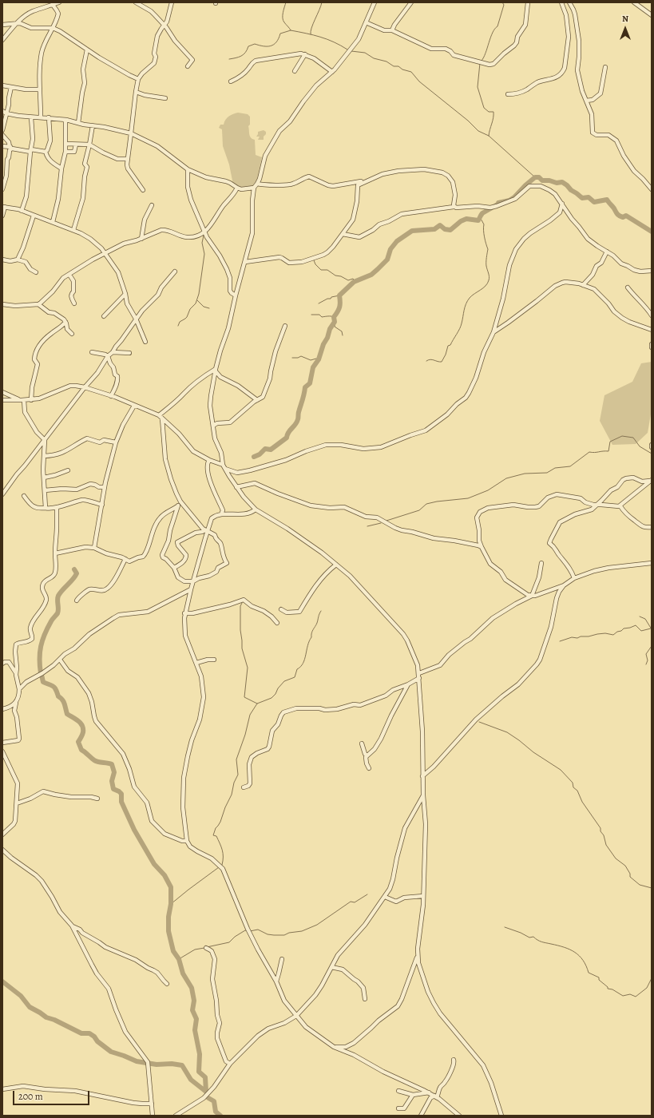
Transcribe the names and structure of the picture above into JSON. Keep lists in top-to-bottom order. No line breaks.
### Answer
{"scale_bar":"200 m","north":"top"}
